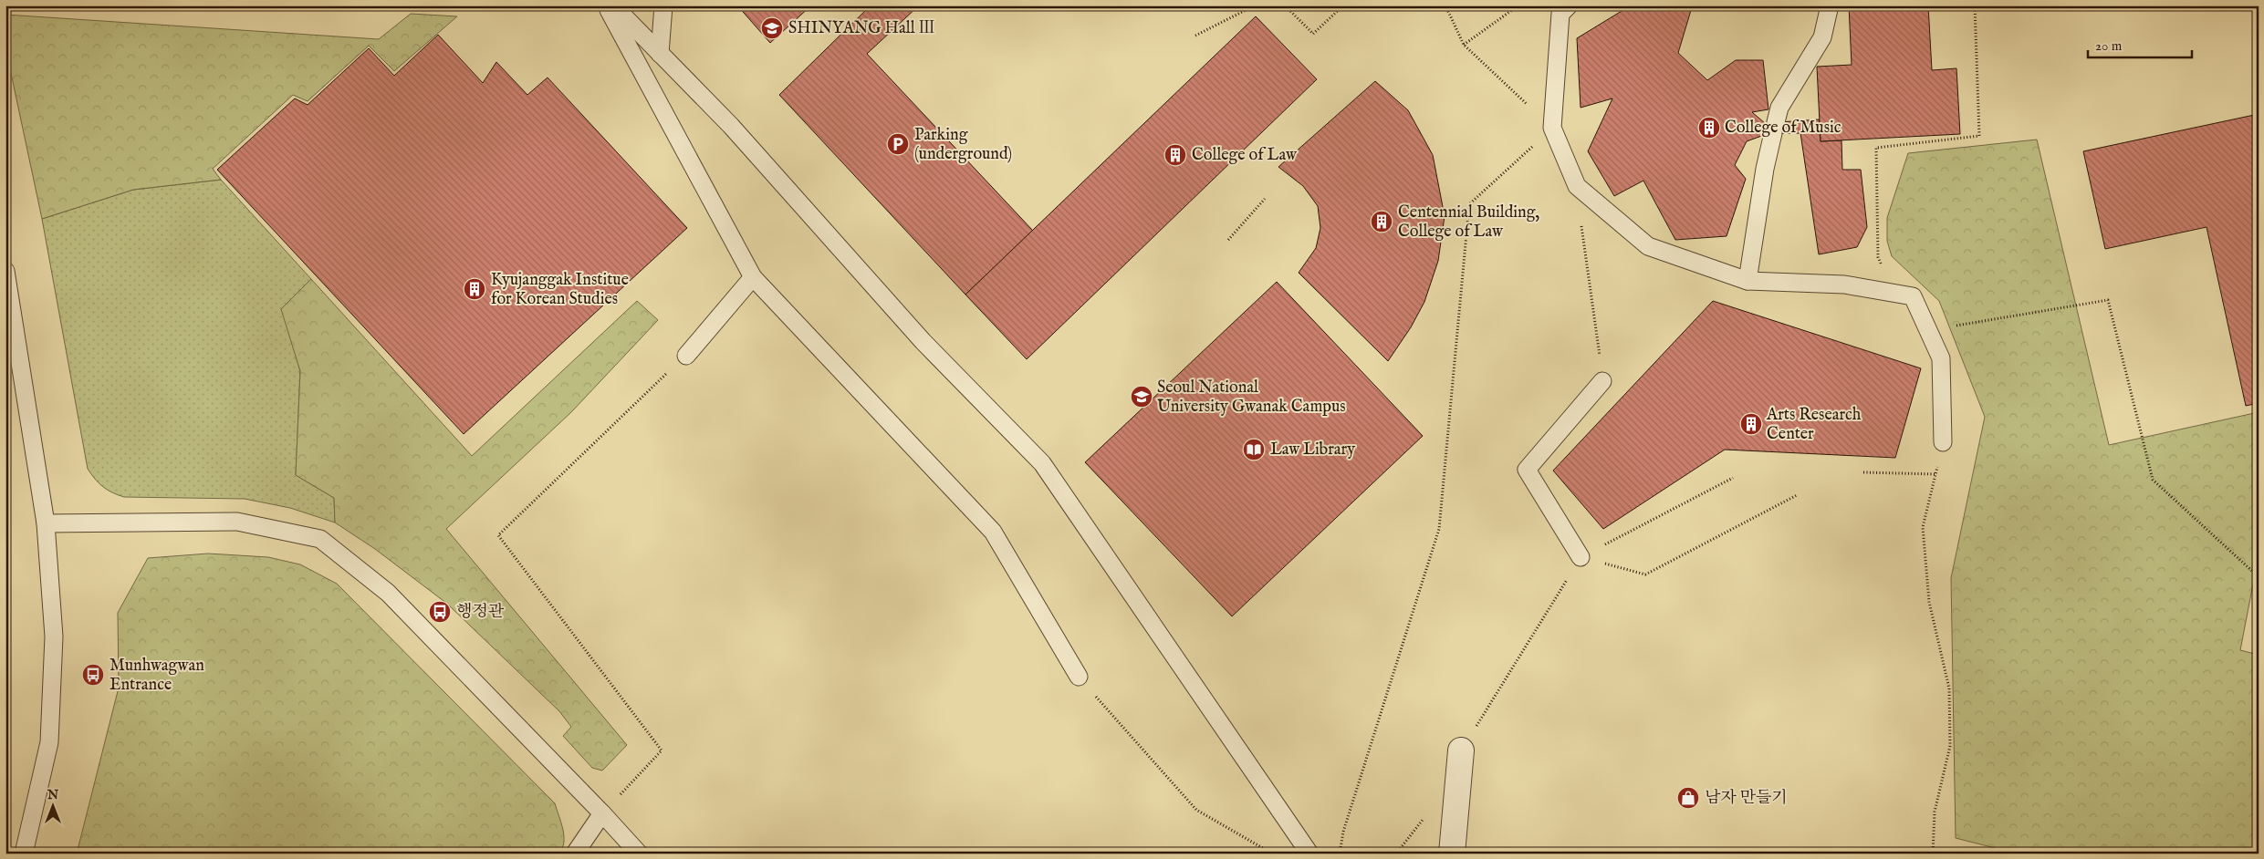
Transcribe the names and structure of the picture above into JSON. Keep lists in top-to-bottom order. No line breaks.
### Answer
{"places":{"school or university":["SHINYANG Hall Ⅲ","Seoul National University Gwanak Campus"],"building":["College of Music","College of Law","Centennial Building, College of Law","Kyujanggak Institue for Korean Studies","Arts Research Center"],"parking":["Parking (underground)"],"library":["Law Library"],"bus stop":["행정관","Munhwagwan Entrance"],"shop":["남자 만들기"]},"scale_bar":"20 m","north":"top"}
